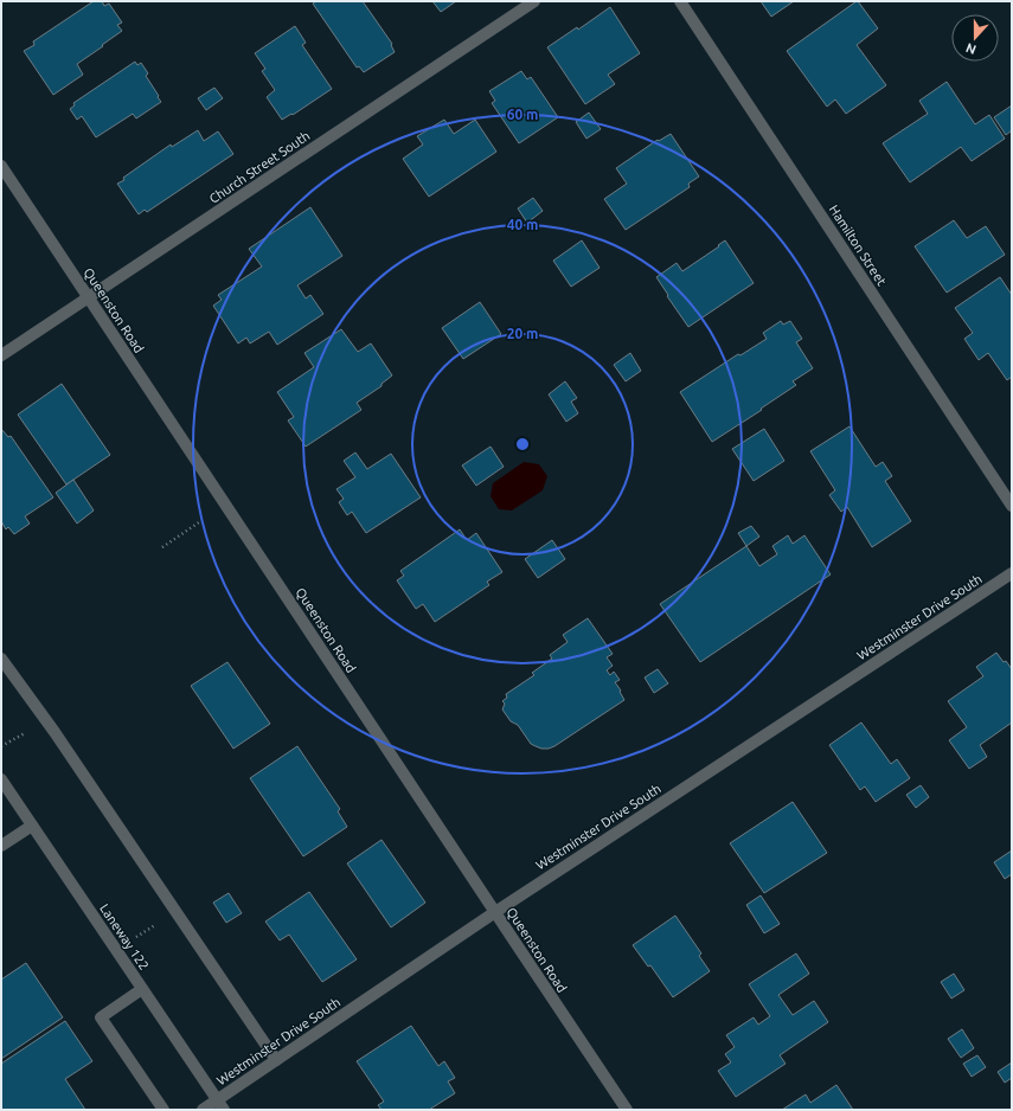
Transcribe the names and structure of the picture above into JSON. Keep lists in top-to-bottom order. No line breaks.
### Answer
{"streets":{"street":["Church Street South","Hamilton Street","Queenston Road","Westminster Drive South","Laneway 122"]},"crossings":[["Church Street South","Queenston Road"],["Queenston Road","Westminster Drive South"],["Westminster Drive South","Laneway 122"]],"north":"bottom","rings":["60 m","40 m","20 m"]}
